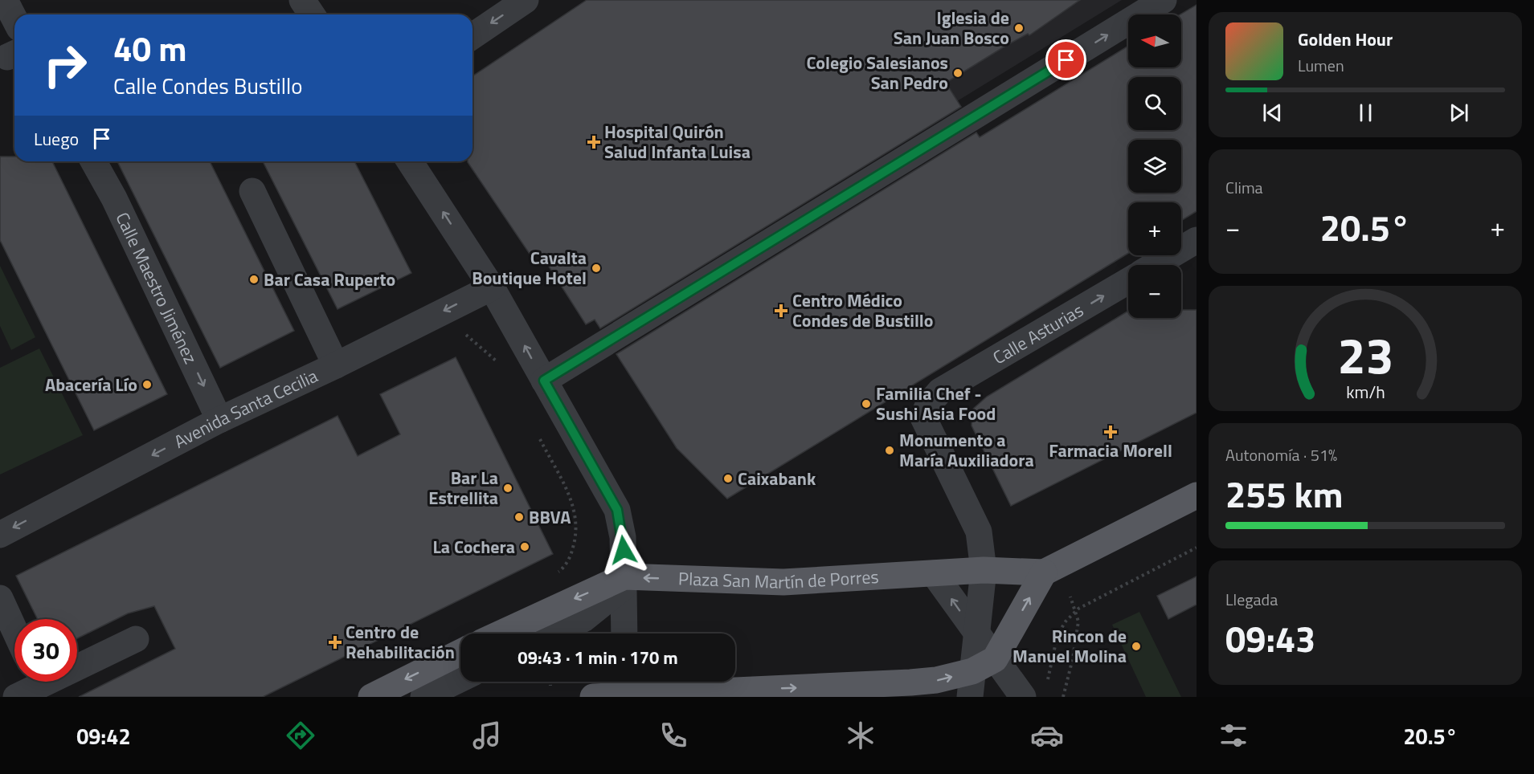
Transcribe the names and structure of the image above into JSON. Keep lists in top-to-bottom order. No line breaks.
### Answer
{"streets":{"main road":["Plaza San Martín de Porres"],"street":["Calle Maestro Jiménez","Calle Asturias","Avenida Santa Cecilia"]},"crossings":[["Calle Maestro Jiménez","Avenida Santa Cecilia"],["Calle Asturias","Plaza San Martín de Porres"]],"one_way":["Avenida Santa Cecilia"],"places":{"other":["Iglesia de San Juan Bosco","Colegio Salesianos San Pedro","Cavalta Boutique Hotel","Bar Casa Ruperto","Abacería Lío","Familia Chef - Sushi Asia Food","Monumento a María Auxiliadora","Caixabank","Bar La Estrellita","BBVA","La Cochera","Rincon de Manuel Molina"],"health":["Hospital Quirón Salud Infanta Luisa","Centro Médico Condes de Bustillo","Farmacia Morell","Centro de Rehabilitación"]},"north":"left","page":{"map_buttons":["+","−"],"turn":["40 m","Calle Condes Bustillo"],"song":["Golden Hour","Lumen"],"then":"Luego","tile":["Clima",["Autonomía · 51%","255 km"],["Llegada","09:43"]],"heat":["−","20.5°","+"],"limit":"30","trip":"09:43 · 1 min · 170 m","tabs":["09:42","20.5°"],"gauge":["23","km/h"]}}
